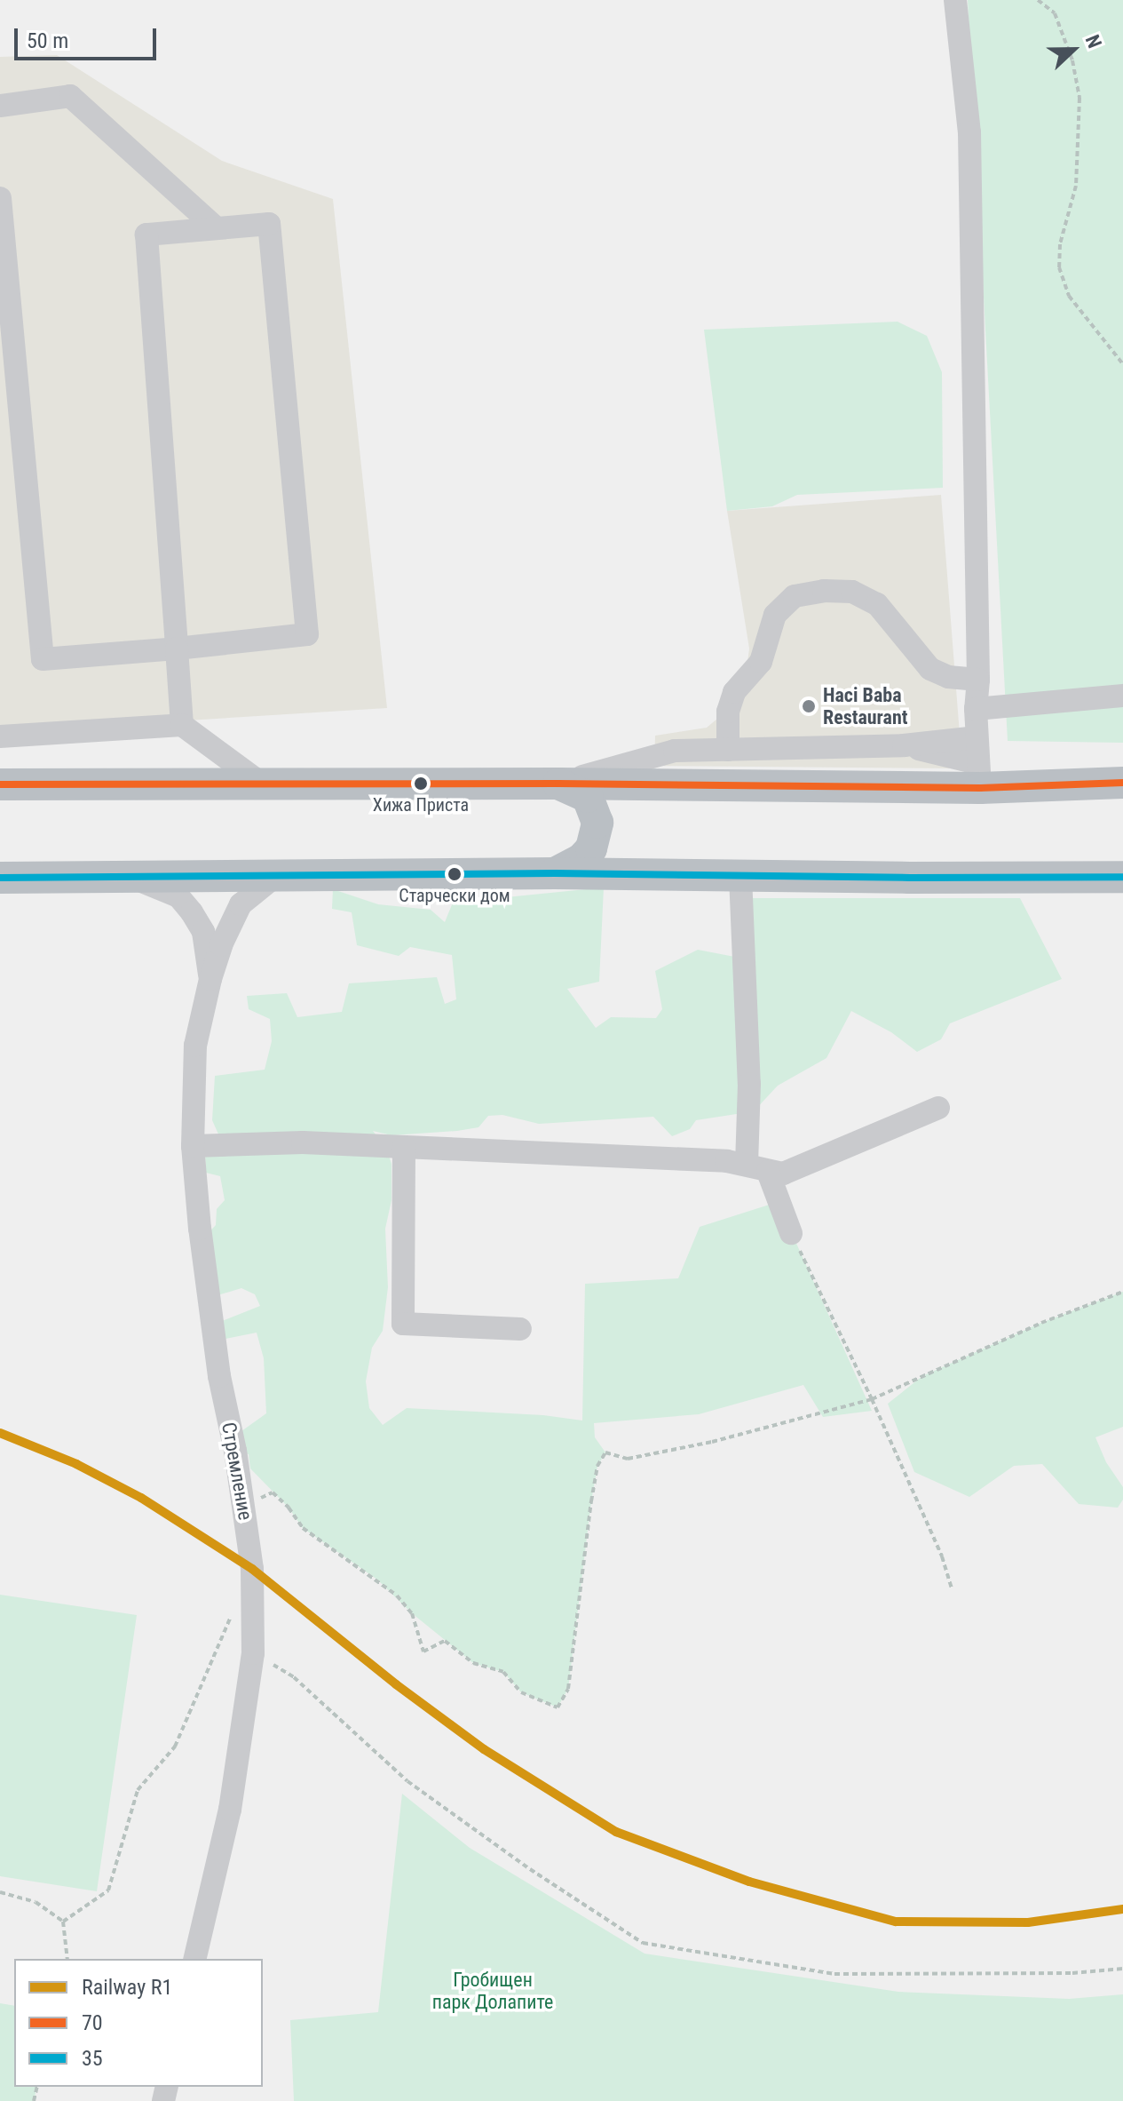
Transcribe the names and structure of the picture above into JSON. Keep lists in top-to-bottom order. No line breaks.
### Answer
{"streets":{"street":["Стремление"]},"parks":["Гробищен парк Долапите"],"places":["Haci Baba Restaurant","Хижа Приста","Старчески дом"],"lines":["transit line 70","transit line 35","rail line R1"],"legend":["Railway R1","70","35"],"scale_bar":"50 m","north":"right"}
